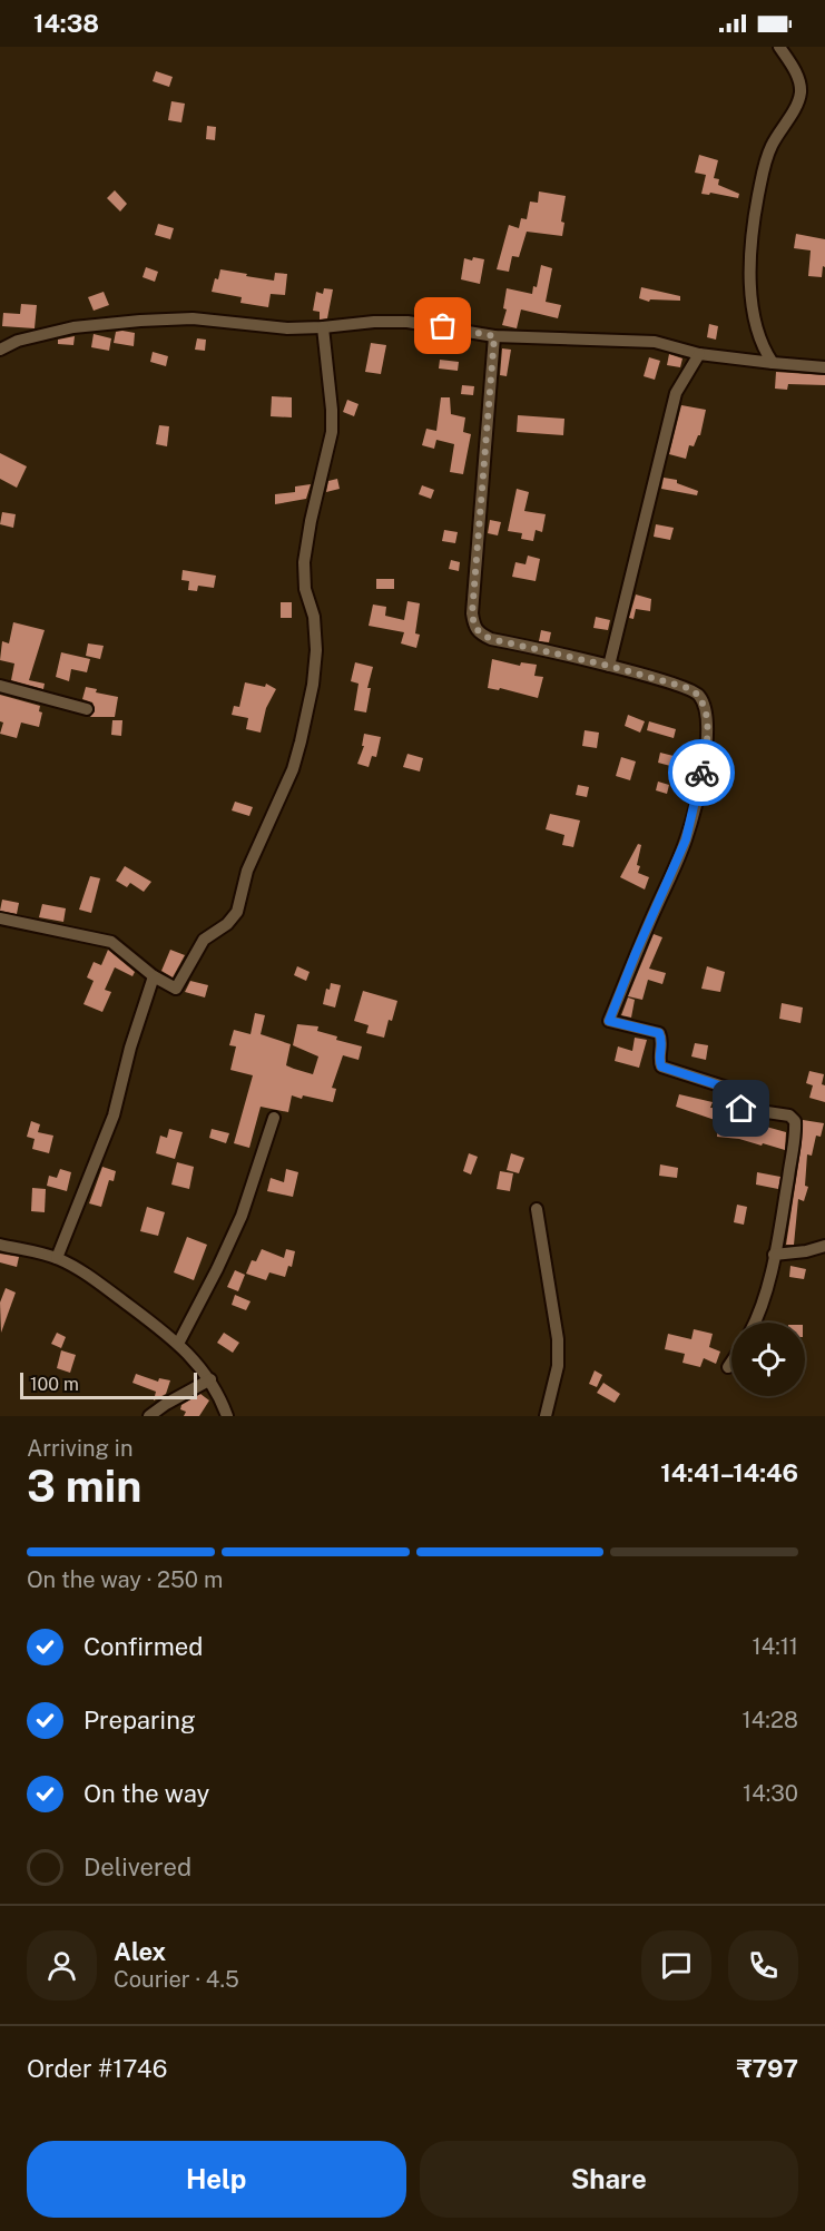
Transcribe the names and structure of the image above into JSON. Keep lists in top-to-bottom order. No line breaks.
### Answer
{"scale_bar":"100 m","page":{"status":"14:38","scale":"100 m","heading":["3 min","Arriving in","14:41–14:46"],"panel":["Alex","Courier · 4.5","Order #1746","₹797"],"bar":"On the way · 250 m","list":[["Confirmed","14:11"],["Preparing","14:28"],["On the way","14:30"],"Delivered"],"buttons":["Help","Share"]}}
